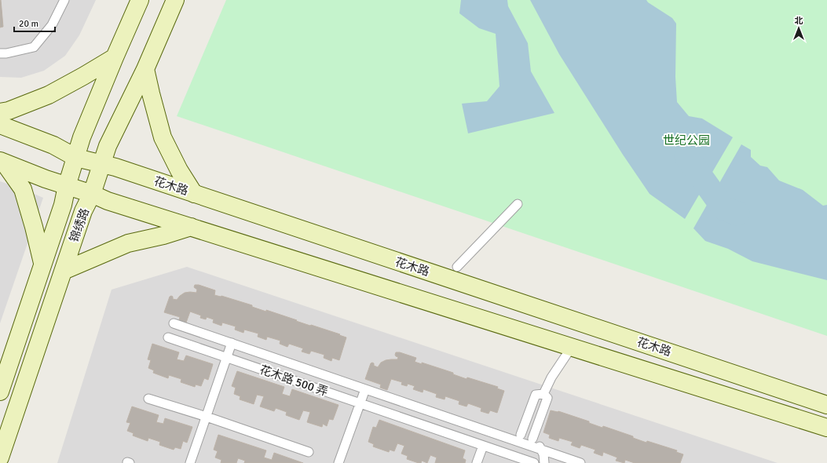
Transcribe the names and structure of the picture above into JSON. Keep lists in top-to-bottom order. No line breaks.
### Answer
{"streets":{"main road":["花木路","锦绣路"],"lane":["花木路 500 弄"]},"crossings":[["花木路","锦绣路"]],"parks":["世纪公园"],"scale_bar":"20 m","north":"top"}
